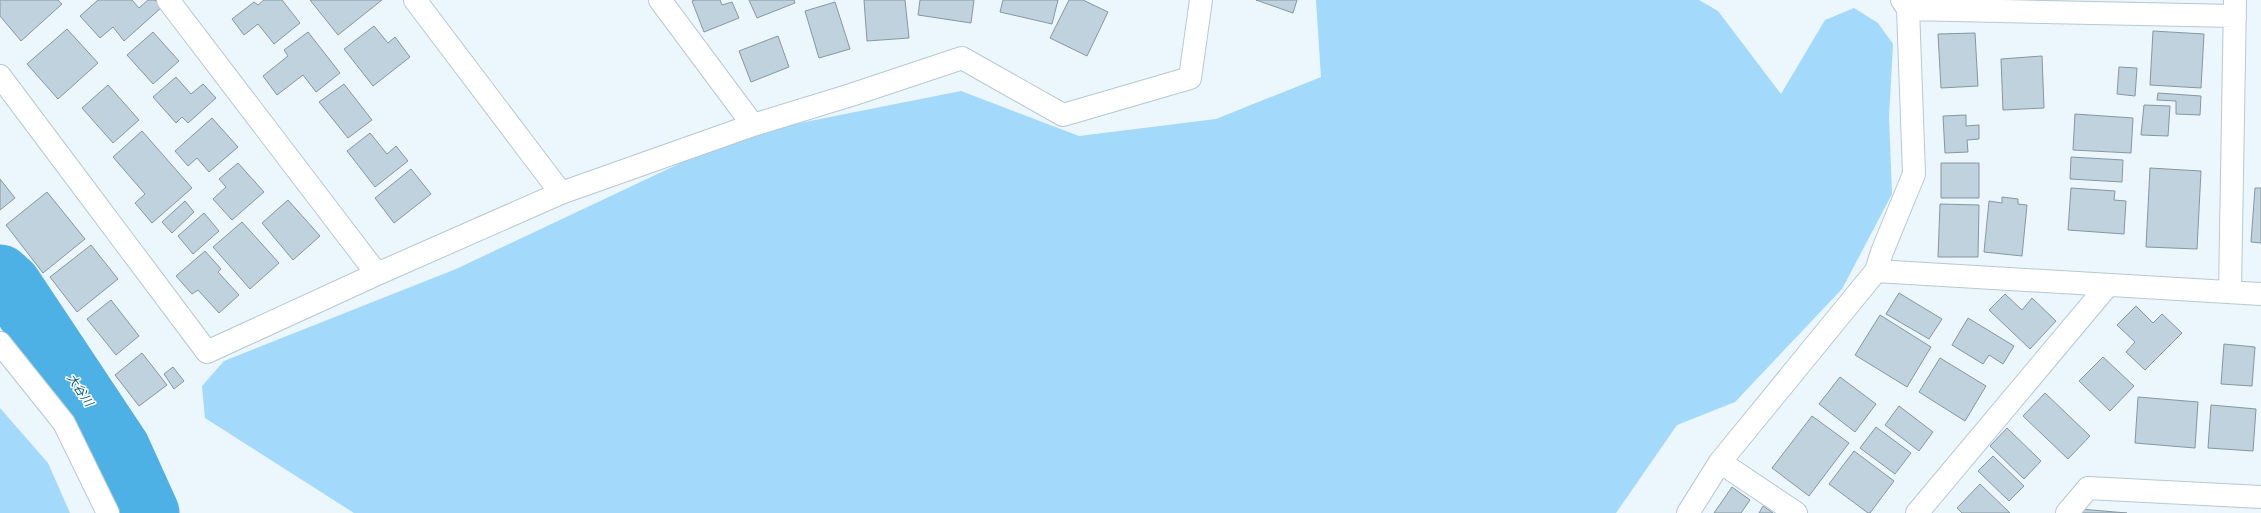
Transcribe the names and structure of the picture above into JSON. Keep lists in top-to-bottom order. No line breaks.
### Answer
{"water":["大谷川"]}
